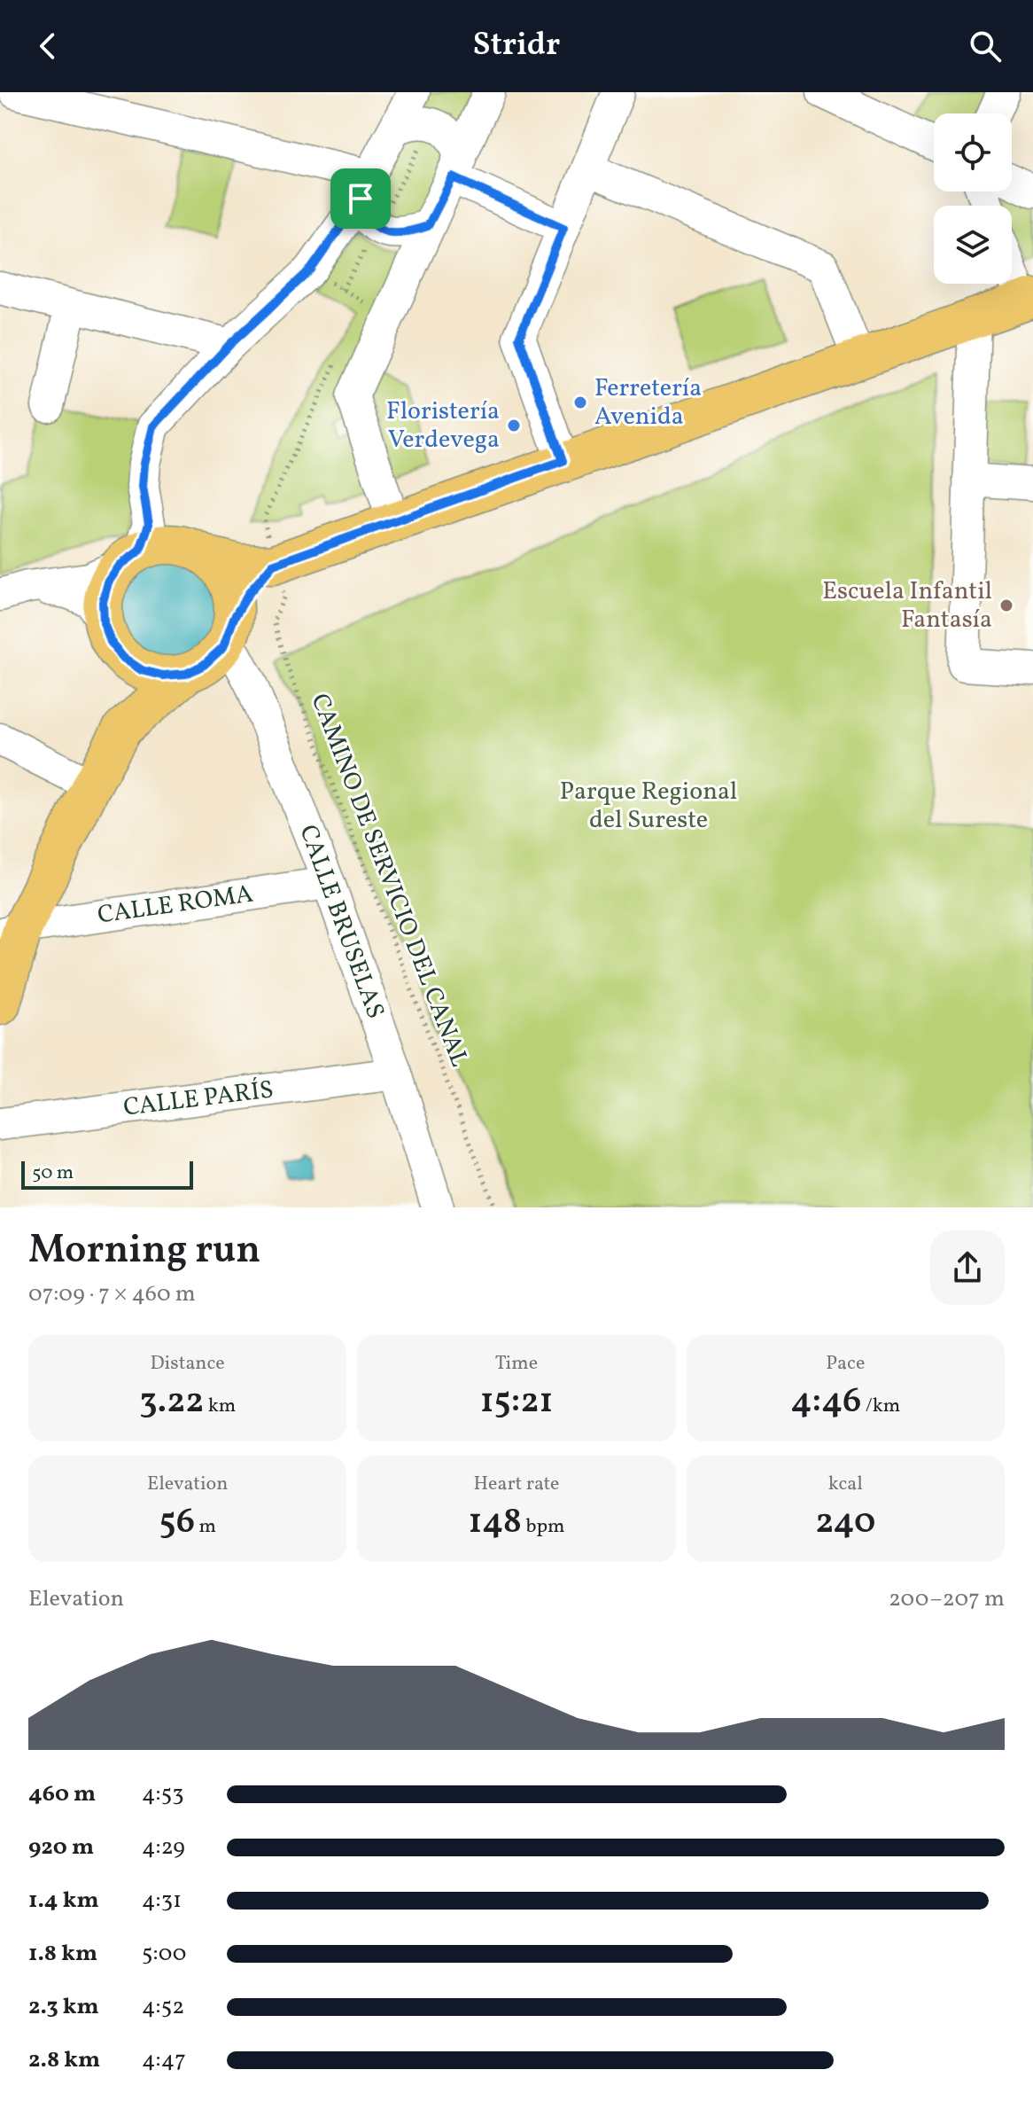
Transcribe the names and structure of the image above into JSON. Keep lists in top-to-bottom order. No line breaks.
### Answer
{"streets":{"street":["CALLE ROMA","CALLE BRUSELAS","CALLE PARÍS"],"path":["CAMINO DE SERVICIO DEL CANAL"]},"crossings":[["CALLE ROMA","CALLE BRUSELAS"],["CALLE BRUSELAS","CALLE PARÍS"]],"parks":["Parque Regional del Sureste"],"places":["Ferretería Avenida","Floristería Verdevega","Escuela Infantil Fantasía"],"scale_bar":"50 m","page":{"header":"Stridr","scale":"50 m","heading":["Morning run","07:09 · 7 × 460 m"],"stats":[["Distance","3.22 km"],["Time","15:21"],["Pace","4:46 /km"],["Elevation","56 m"],["Heart rate","148 bpm"],["kcal","240"]],"chart":["Elevation","200–207 m"],"list":[{"name":"460 m","note":"4:53"},{"name":"920 m","note":"4:29"},{"name":"1.4 km","note":"4:31"},{"name":"1.8 km","note":"5:00"},{"name":"2.3 km","note":"4:52"},{"name":"2.8 km","note":"4:47"}]}}
